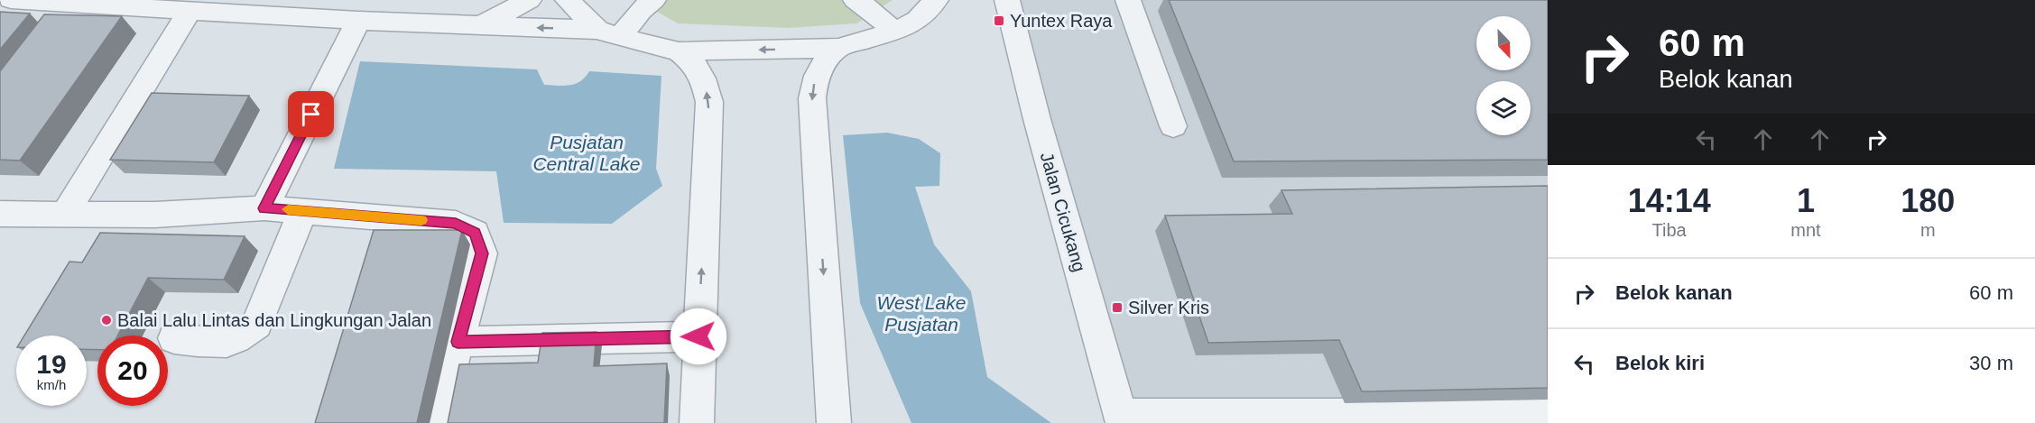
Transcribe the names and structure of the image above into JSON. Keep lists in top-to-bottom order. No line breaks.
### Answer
{"streets":{"street":["Jalan Cicukang"]},"water":["Pusjatan Central Lake","West Lake Pusjatan"],"places":{"transit":["Yuntex Raya","Silver Kris"],"other":["Balai Lalu Lintas dan Lingkungan Jalan"]},"north":"bottom right","page":{"turn":["60 m","Belok kanan"],"eta":["14:14","Tiba","1","mnt","180","m"],"list":[{"name":"Belok kanan","value":"60 m"},{"name":"Belok kiri","value":"30 m"}],"speed":"19 km/h","limit":"20"}}
